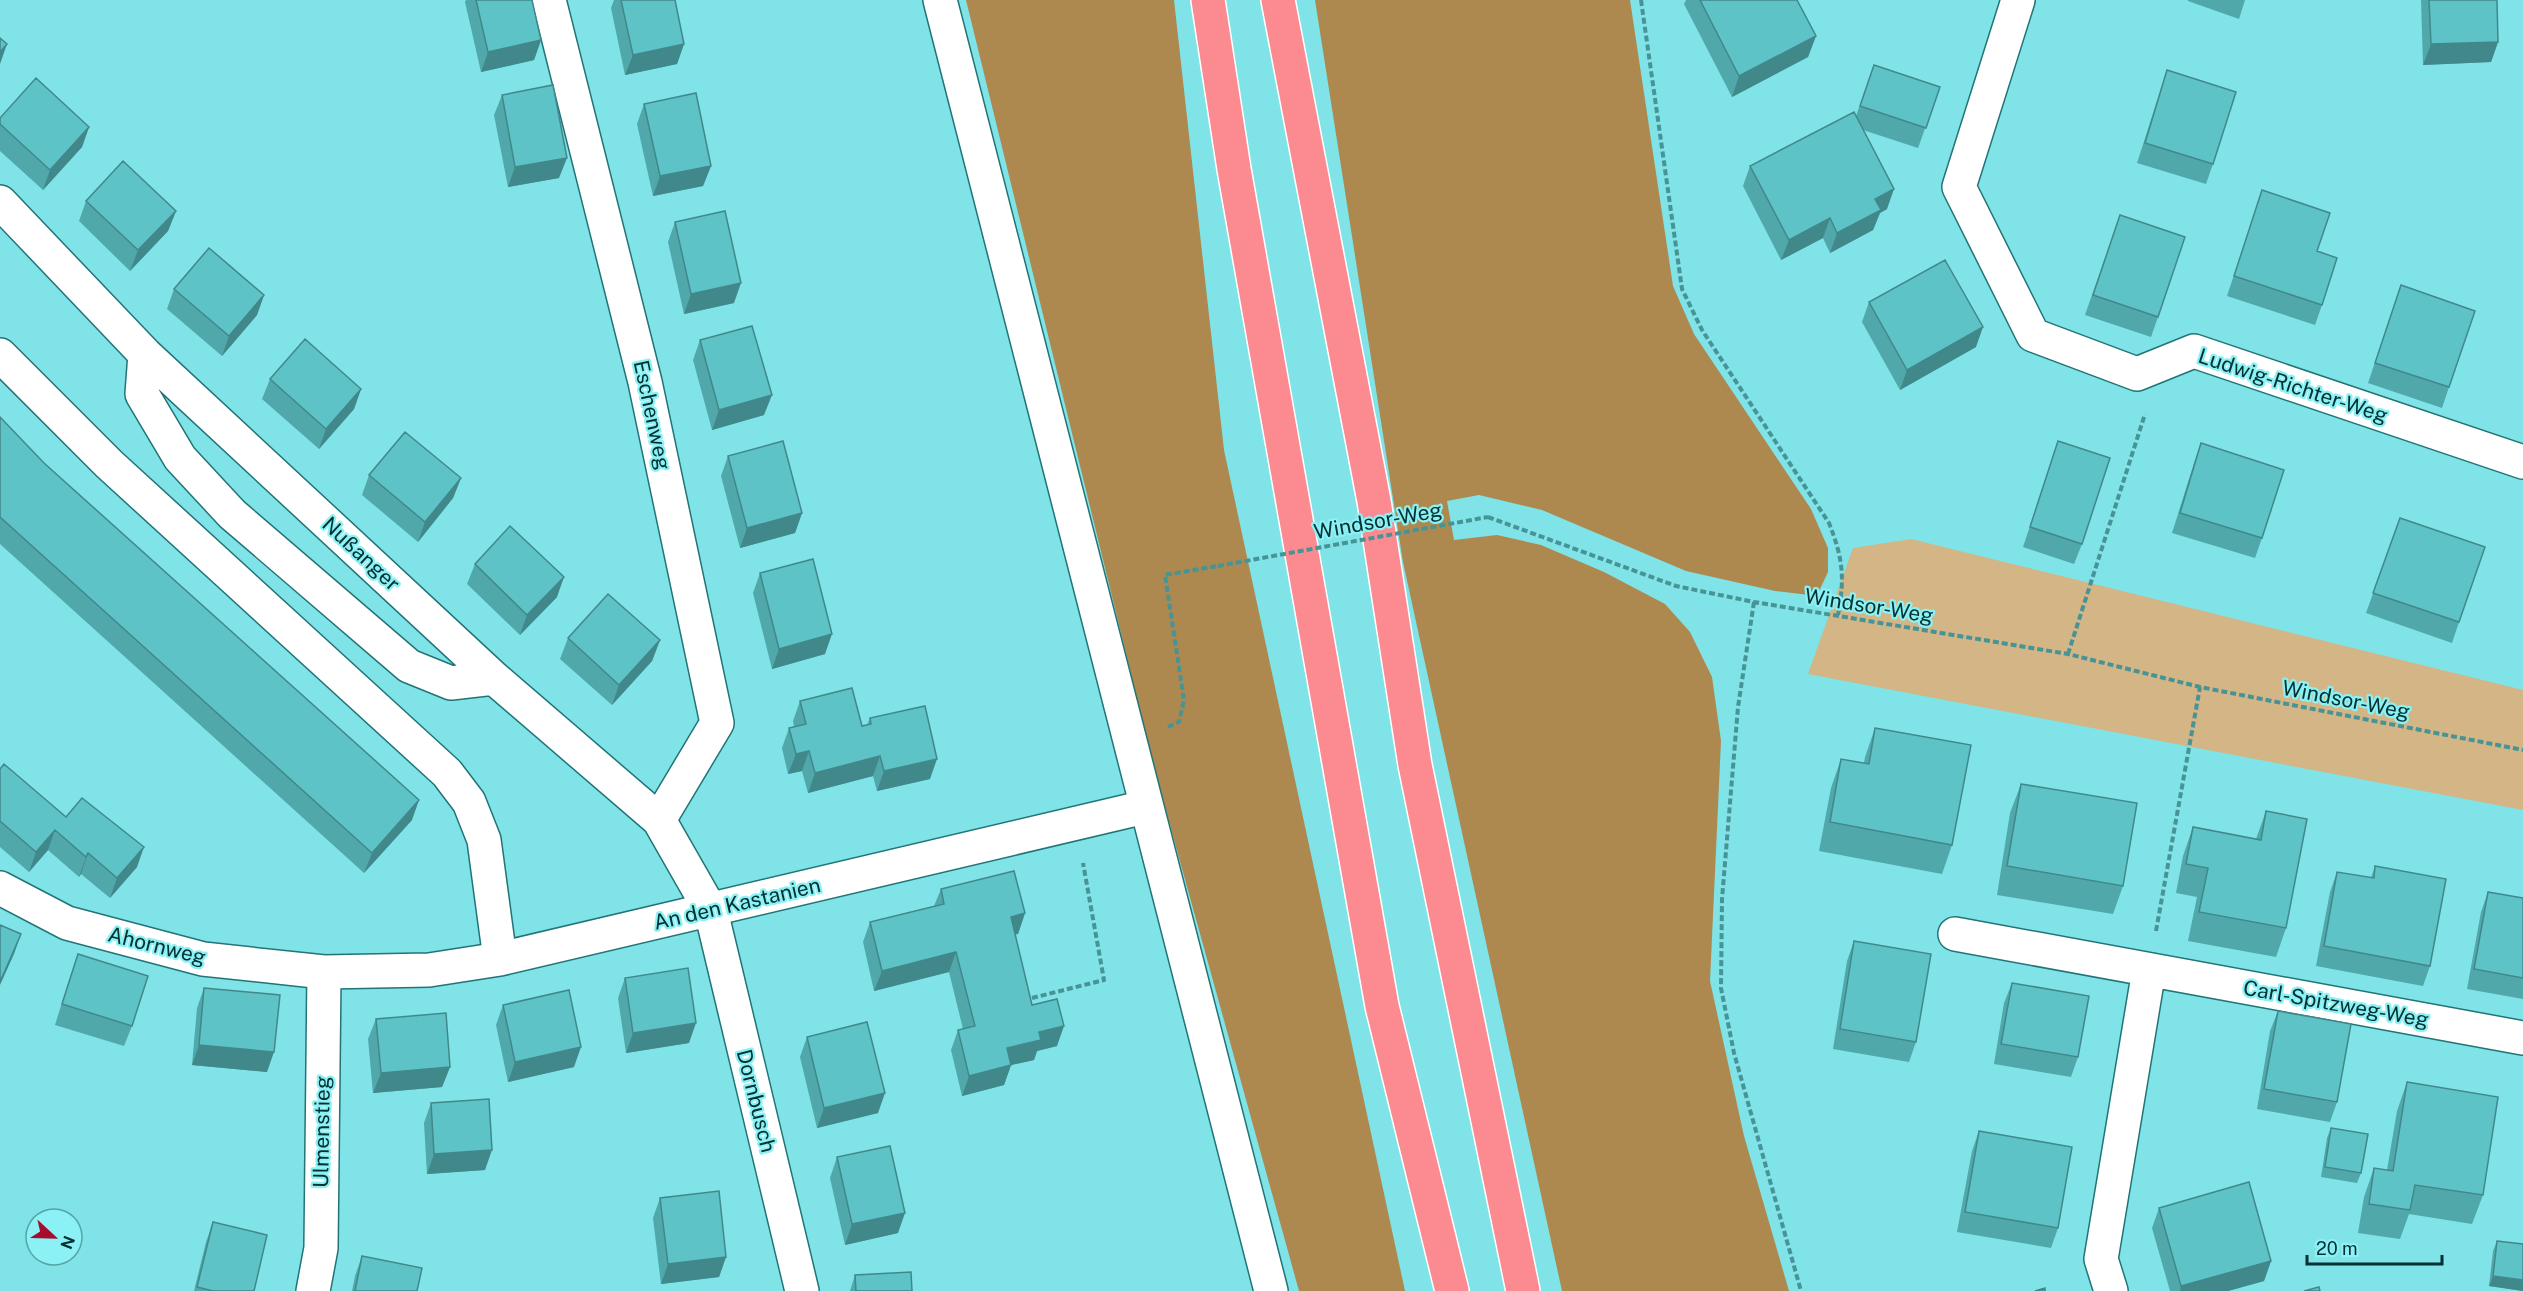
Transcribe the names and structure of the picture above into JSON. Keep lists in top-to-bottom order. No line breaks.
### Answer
{"streets":{"street":["Ludwig-Richter-Weg","Eschenweg","Nußanger","An den Kastanien","Ahornweg","Carl-Spitzweg-Weg","Dornbusch","Ulmenstieg"],"path":["Windsor-Weg"]},"crossings":[["Eschenweg","Nußanger"],["Nußanger","An den Kastanien"],["Nußanger","Dornbusch"],["An den Kastanien","Ahornweg"],["An den Kastanien","Dornbusch"],["An den Kastanien","Ulmenstieg"],["Ahornweg","Ulmenstieg"]],"scale_bar":"20 m","north":"right"}
